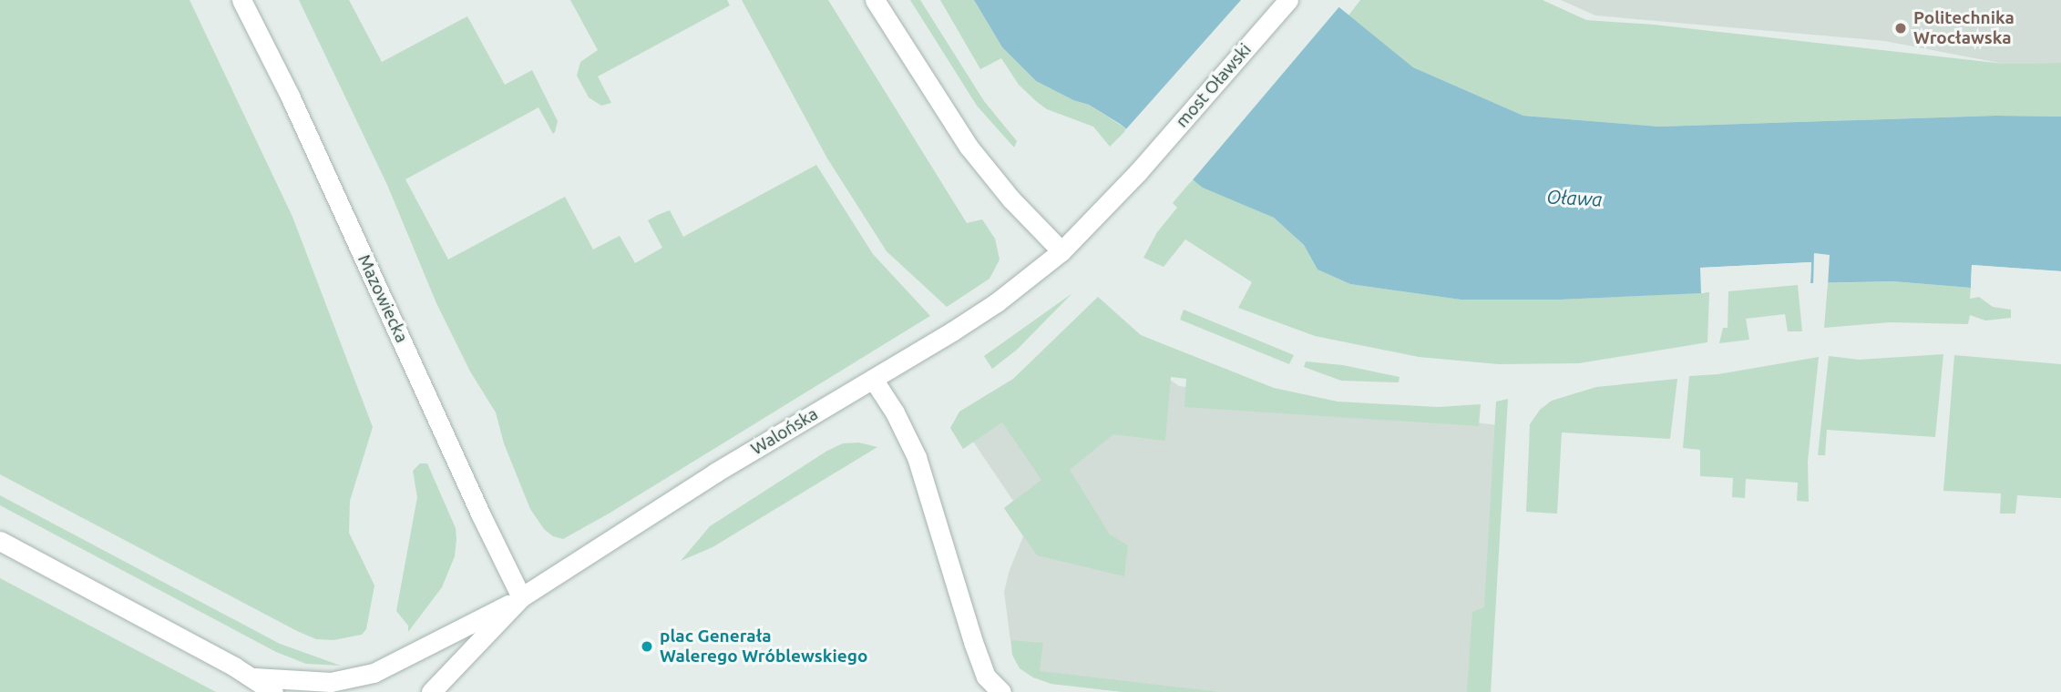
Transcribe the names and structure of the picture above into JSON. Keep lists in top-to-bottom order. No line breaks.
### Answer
{"streets":{"street":["most Oławski","Mazowiecka","Walońska"]},"crossings":[["most Oławski","Walońska"],["Mazowiecka","Walońska"]],"water":["Oława"],"places":["Politechnika Wrocławska","plac Generała Walerego Wróblewskiego"]}
